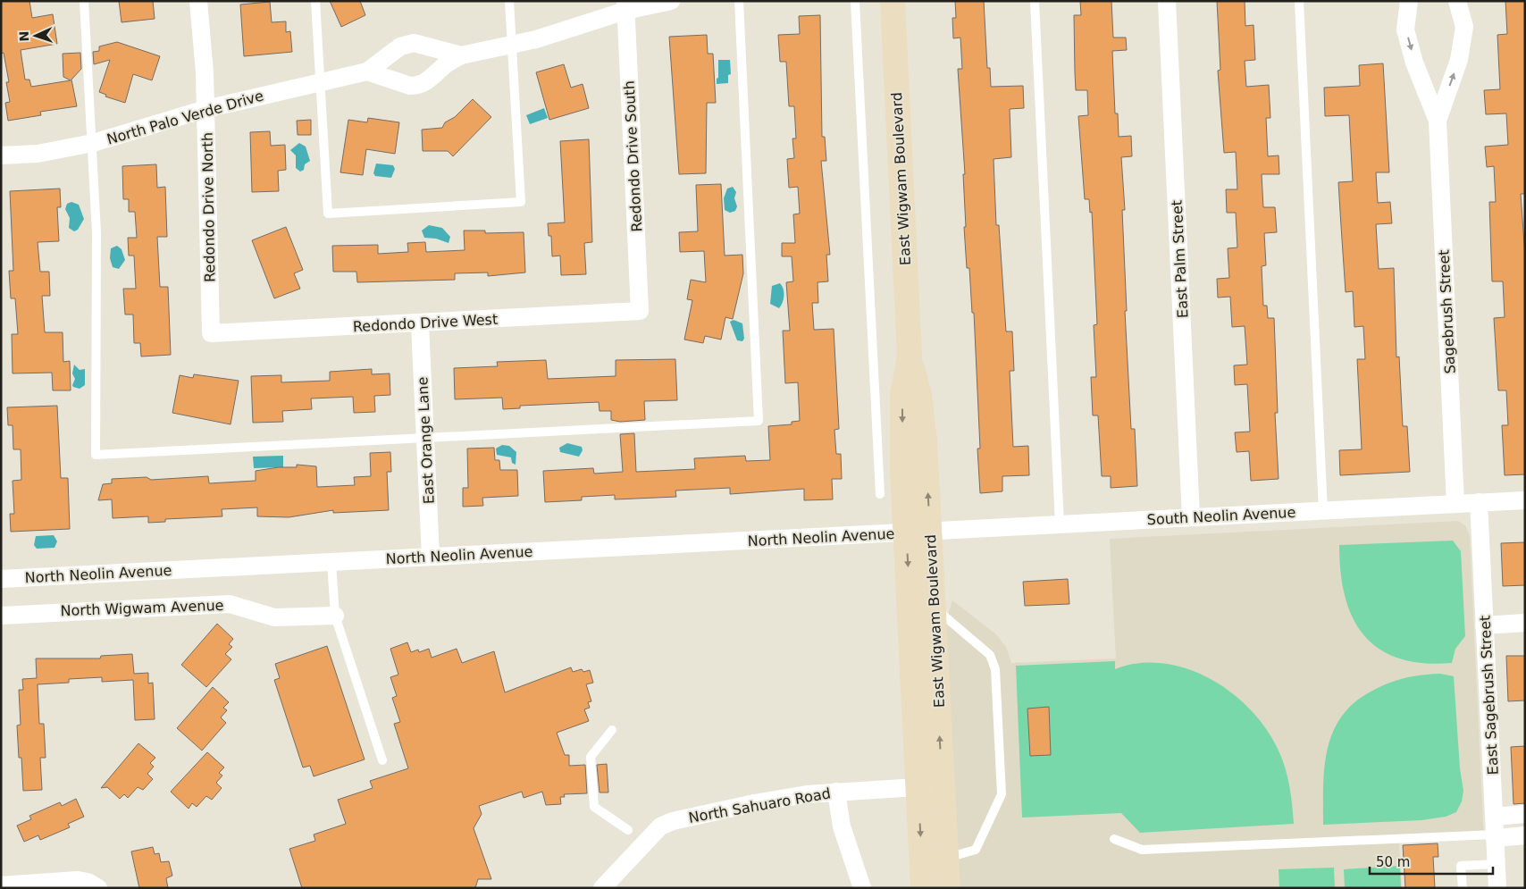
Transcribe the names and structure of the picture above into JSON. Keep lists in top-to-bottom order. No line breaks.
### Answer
{"streets":{"street":["North Palo Verde Drive","Redondo Drive South","East Wigwam Boulevard","Redondo Drive North","East Palm Street","Sagebrush Street","Redondo Drive West","East Orange Lane","South Neolin Avenue","North Neolin Avenue","North Wigwam Avenue","East Sagebrush Street","North Sahuaro Road"]},"crossings":[["North Palo Verde Drive","Redondo Drive South"],["North Palo Verde Drive","Redondo Drive North"],["Redondo Drive South","Redondo Drive West"],["East Wigwam Boulevard","South Neolin Avenue"],["East Wigwam Boulevard","North Neolin Avenue"],["East Wigwam Boulevard","North Sahuaro Road"],["Redondo Drive North","Redondo Drive West"],["East Palm Street","South Neolin Avenue"],["Sagebrush Street","South Neolin Avenue"],["Redondo Drive West","East Orange Lane"],["East Orange Lane","North Neolin Avenue"],["South Neolin Avenue","North Neolin Avenue"],["South Neolin Avenue","East Sagebrush Street"]],"scale_bar":"50 m","north":"left"}
